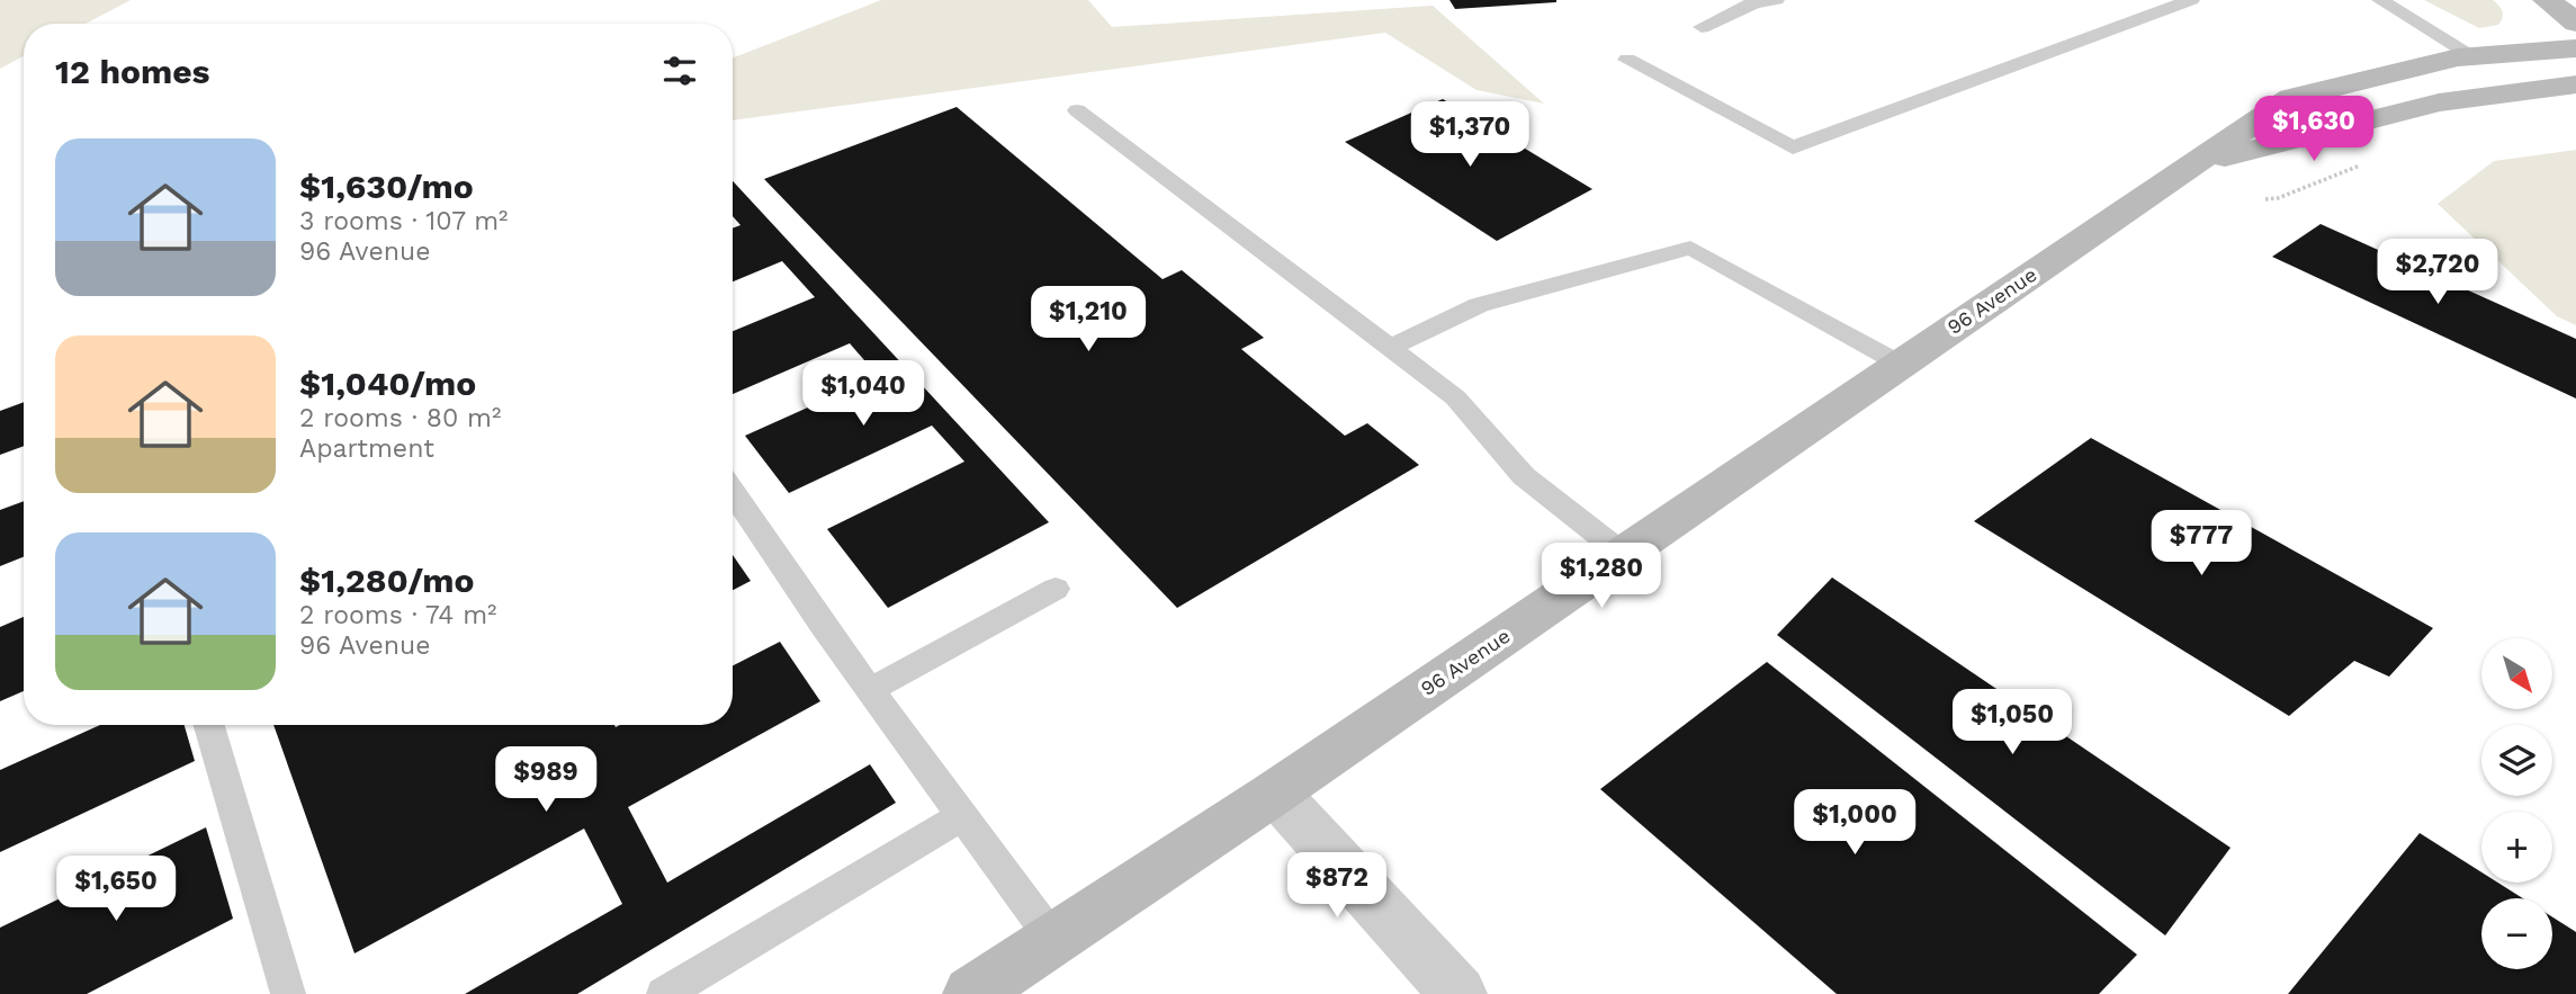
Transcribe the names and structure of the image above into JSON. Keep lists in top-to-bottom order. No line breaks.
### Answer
{"streets":{"main road":["96 Avenue"]},"north":"bottom right","page":{"heading":"12 homes","price":["$1,630","$1,370","$2,720","$1,210","$1,040","$777","$1,280","$1,050","$989","$1,000","$872","$1,650"],"list":[{"name":"$1,630/mo","note":"3 rooms · 107 m² · 96 Avenue"},{"name":"$1,040/mo","note":"2 rooms · 80 m² · Apartment"},{"name":"$1,280/mo","note":"2 rooms · 74 m² · 96 Avenue"}],"map_buttons":["+","−"]}}
